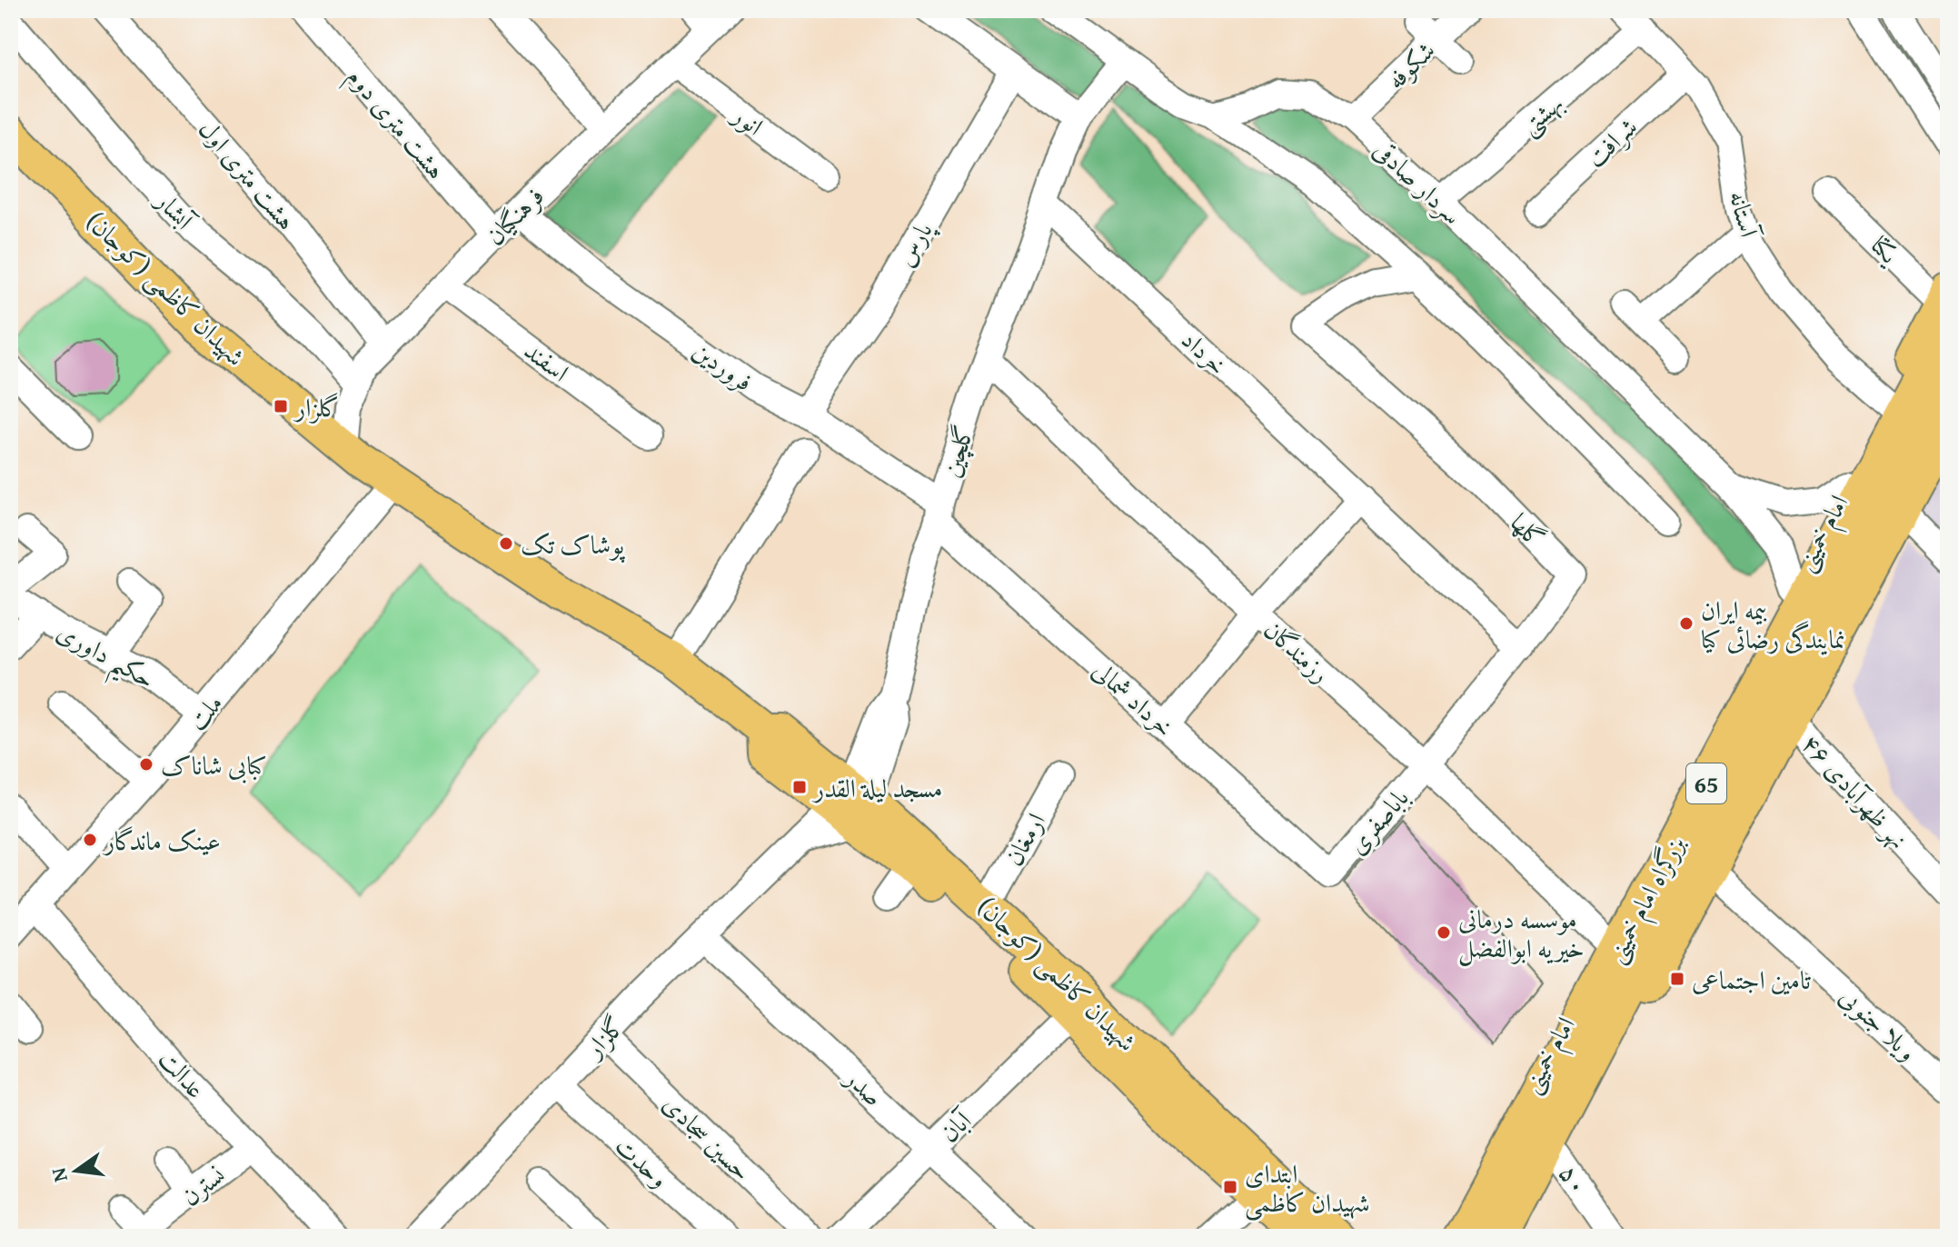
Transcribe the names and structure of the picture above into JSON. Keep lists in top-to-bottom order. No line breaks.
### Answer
{"streets":{"highway":["65","بزرگراه امام خمینی"],"main road":["شهیدان کاظمی (کوجان)","امام خمینی"],"street":["شکوفه","بهشتی","انور","هشت متری دوم","شرافت","هشت متری اول","سردار صادقی","آبشار","آستانه","فرهنگیان","پارس","یکتا","خرداد","اسفند","فروردین","گلچین","گلها","رزمندگان","حکیم داوری","خرداد شمالی","ملت","نهر ظهرآبادی ۴۶","باباصفری","ارمغان","ویلا جنوبی","گلزار","عدالت","صدر","آبان","حسین سجادی","وحدت","۵۰","نسترن"]},"crossings":[["شکوفه","سردار صادقی"],["بهشتی","سردار صادقی"],["بهشتی","آستانه"],["انور","فرهنگیان"],["هشت متری دوم","فرهنگیان"],["شرافت","آستانه"],["هشت متری اول","فرهنگیان"],["سردار صادقی","امام خمینی"],["آبشار","فرهنگیان"],["آستانه","امام خمینی"],["فرهنگیان","شهیدان کاظمی (کوجان)"],["فرهنگیان","اسفند"],["فرهنگیان","فروردین"],["پارس","فروردین"],["یکتا","امام خمینی"],["یکتا","بزرگراه امام خمینی"],["شهیدان کاظمی (کوجان)","گلچین"],["شهیدان کاظمی (کوجان)","ملت"],["شهیدان کاظمی (کوجان)","ارمغان"],["شهیدان کاظمی (کوجان)","گلزار"],["شهیدان کاظمی (کوجان)","آبان"],["خرداد","گلچین"],["خرداد","گلها"],["فروردین","گلچین"],["فروردین","خرداد شمالی"],["گلچین","رزمندگان"],["گلچین","خرداد شمالی"],["گلچین","گلزار"],["گلها","رزمندگان"],["گلها","باباصفری"],["امام خمینی","رزمندگان"],["امام خمینی","بزرگراه امام خمینی"],["رزمندگان","باباصفری"],["حکیم داوری","ملت"],["خرداد شمالی","باباصفری"],["ملت","عدالت"],["گلزار","صدر"],["گلزار","حسین سجادی"],["گلزار","وحدت"],["عدالت","نسترن"],["صدر","آبان"]],"places":{"transit":["گلزار","مسجد لیلة القدر","تامین اجتماعی","ابتدای شهیدان کاظمی"],"other":["پوشاک تک","بیمه ایران نمایندگی رضائی کيا","کبابی شاناک","عینک ماندگار","موسسه درمانی خیریه ابوالفضل"]},"north":"left"}
